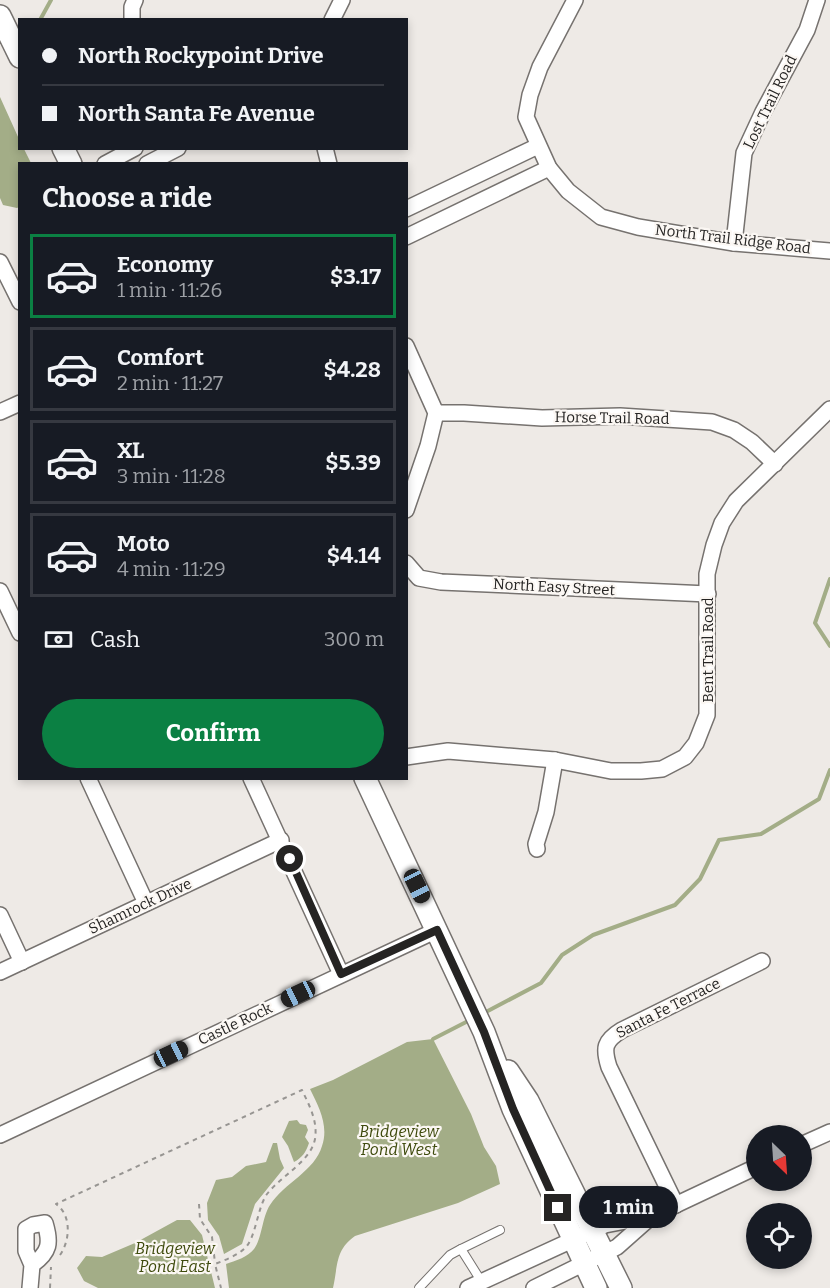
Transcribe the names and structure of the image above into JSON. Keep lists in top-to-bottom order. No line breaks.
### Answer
{"streets":{"street":["Lost Trail Road","North Trail Ridge Road","Horse Trail Road","North Easy Street","Bent Trail Road","Shamrock Drive","Santa Fe Terrace","Castle Rock"]},"crossings":[["Lost Trail Road","North Trail Ridge Road"],["Horse Trail Road","Bent Trail Road"],["North Easy Street","Bent Trail Road"]],"water":["Bridgeview Pond West","Bridgeview Pond East"],"north":"bottom right","page":{"banner":["North Rockypoint Drive","North Santa Fe Avenue"],"heading":"Choose a ride","list":[{"name":"Economy","note":"1 min · 11:26","value":"$3.17"},{"name":"Comfort","note":"2 min · 11:27","value":"$4.28"},{"name":"XL","note":"3 min · 11:28","value":"$5.39"},{"name":"Moto","note":"4 min · 11:29","value":"$4.14"}],"pay":["Cash","300 m"],"buttons":"Confirm","bubble":"1 min"}}
